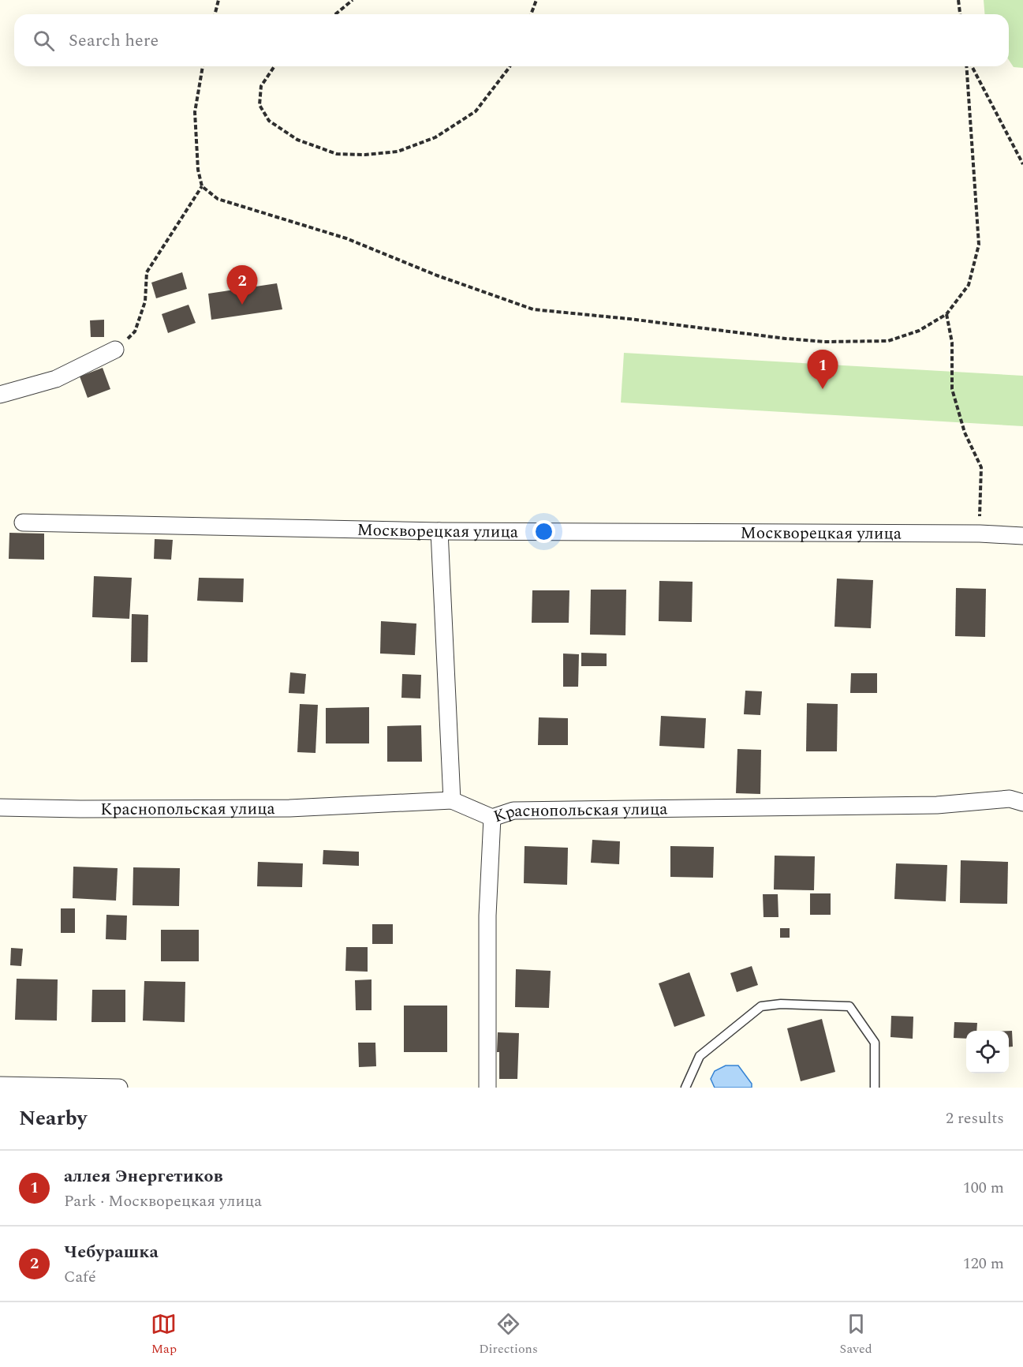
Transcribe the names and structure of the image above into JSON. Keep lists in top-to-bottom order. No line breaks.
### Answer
{"streets":{"street":["Москворецкая улица","Краснопольская улица"]},"page":{"search":"Search here","pins":["2","1"],"heading":["Nearby","2 results"],"list":[{"mark":"1","name":"аллея Энергетиков","note":"Park · Москворецкая улица","value":"100 m"},{"mark":"2","name":"Чебурашка","note":"Café","value":"120 m"}],"nav":["Map","Directions","Saved"]}}
